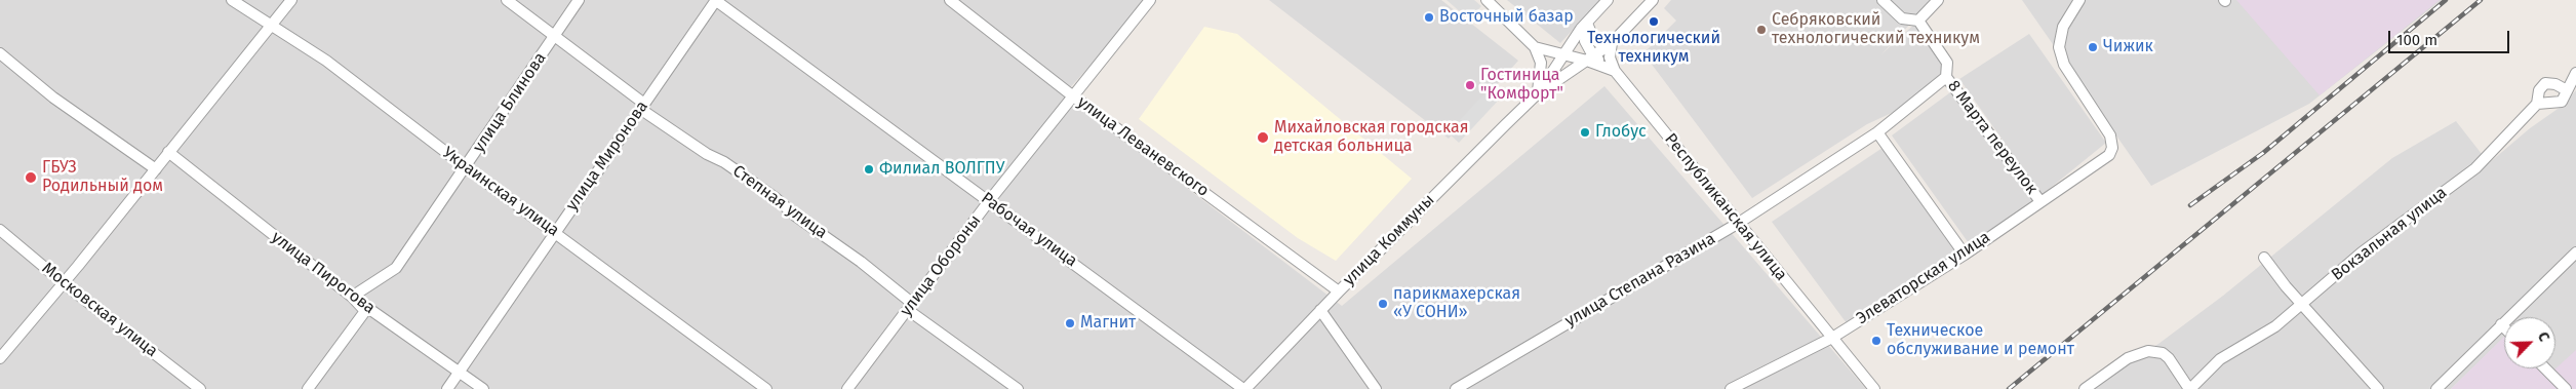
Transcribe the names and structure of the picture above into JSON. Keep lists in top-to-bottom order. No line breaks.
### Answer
{"streets":{"street":["улица Блинова","8 Марта переулок","улица Леваневского","улица Миронова","Украинская улица","Степная улица","Республиканская улица","Рабочая улица","Вокзальная улица","улица Коммуны","улица Обороны","улица Пирогова","Элеваторская улица","улица Степана Разина","Московская улица"]},"crossings":[["улица Блинова","Украинская улица"],["улица Блинова","Степная улица"],["улица Блинова","улица Пирогова"],["8 Марта переулок","Элеваторская улица"],["8 Марта переулок","улица Степана Разина"],["улица Леваневского","улица Коммуны"],["улица Леваневского","улица Обороны"],["улица Миронова","Украинская улица"],["улица Миронова","Степная улица"],["улица Миронова","Рабочая улица"],["улица Миронова","улица Пирогова"],["Степная улица","улица Обороны"],["Республиканская улица","Элеваторская улица"],["Республиканская улица","улица Степана Разина"],["Рабочая улица","улица Коммуны"],["Рабочая улица","улица Обороны"]],"places":["Восточный базар","Технологический техникум","Себряковский технологический техникум","Чижик","Гостиница \"Комфорт\"","Глобус","Михайловская городская детская больница","Филиал ВОЛГПУ","ГБУЗ Родильный дом","парикмахерская «У СОНИ»","Магнит","Техническое обслуживание и ремонт"],"scale_bar":"100 m","north":"top right"}
